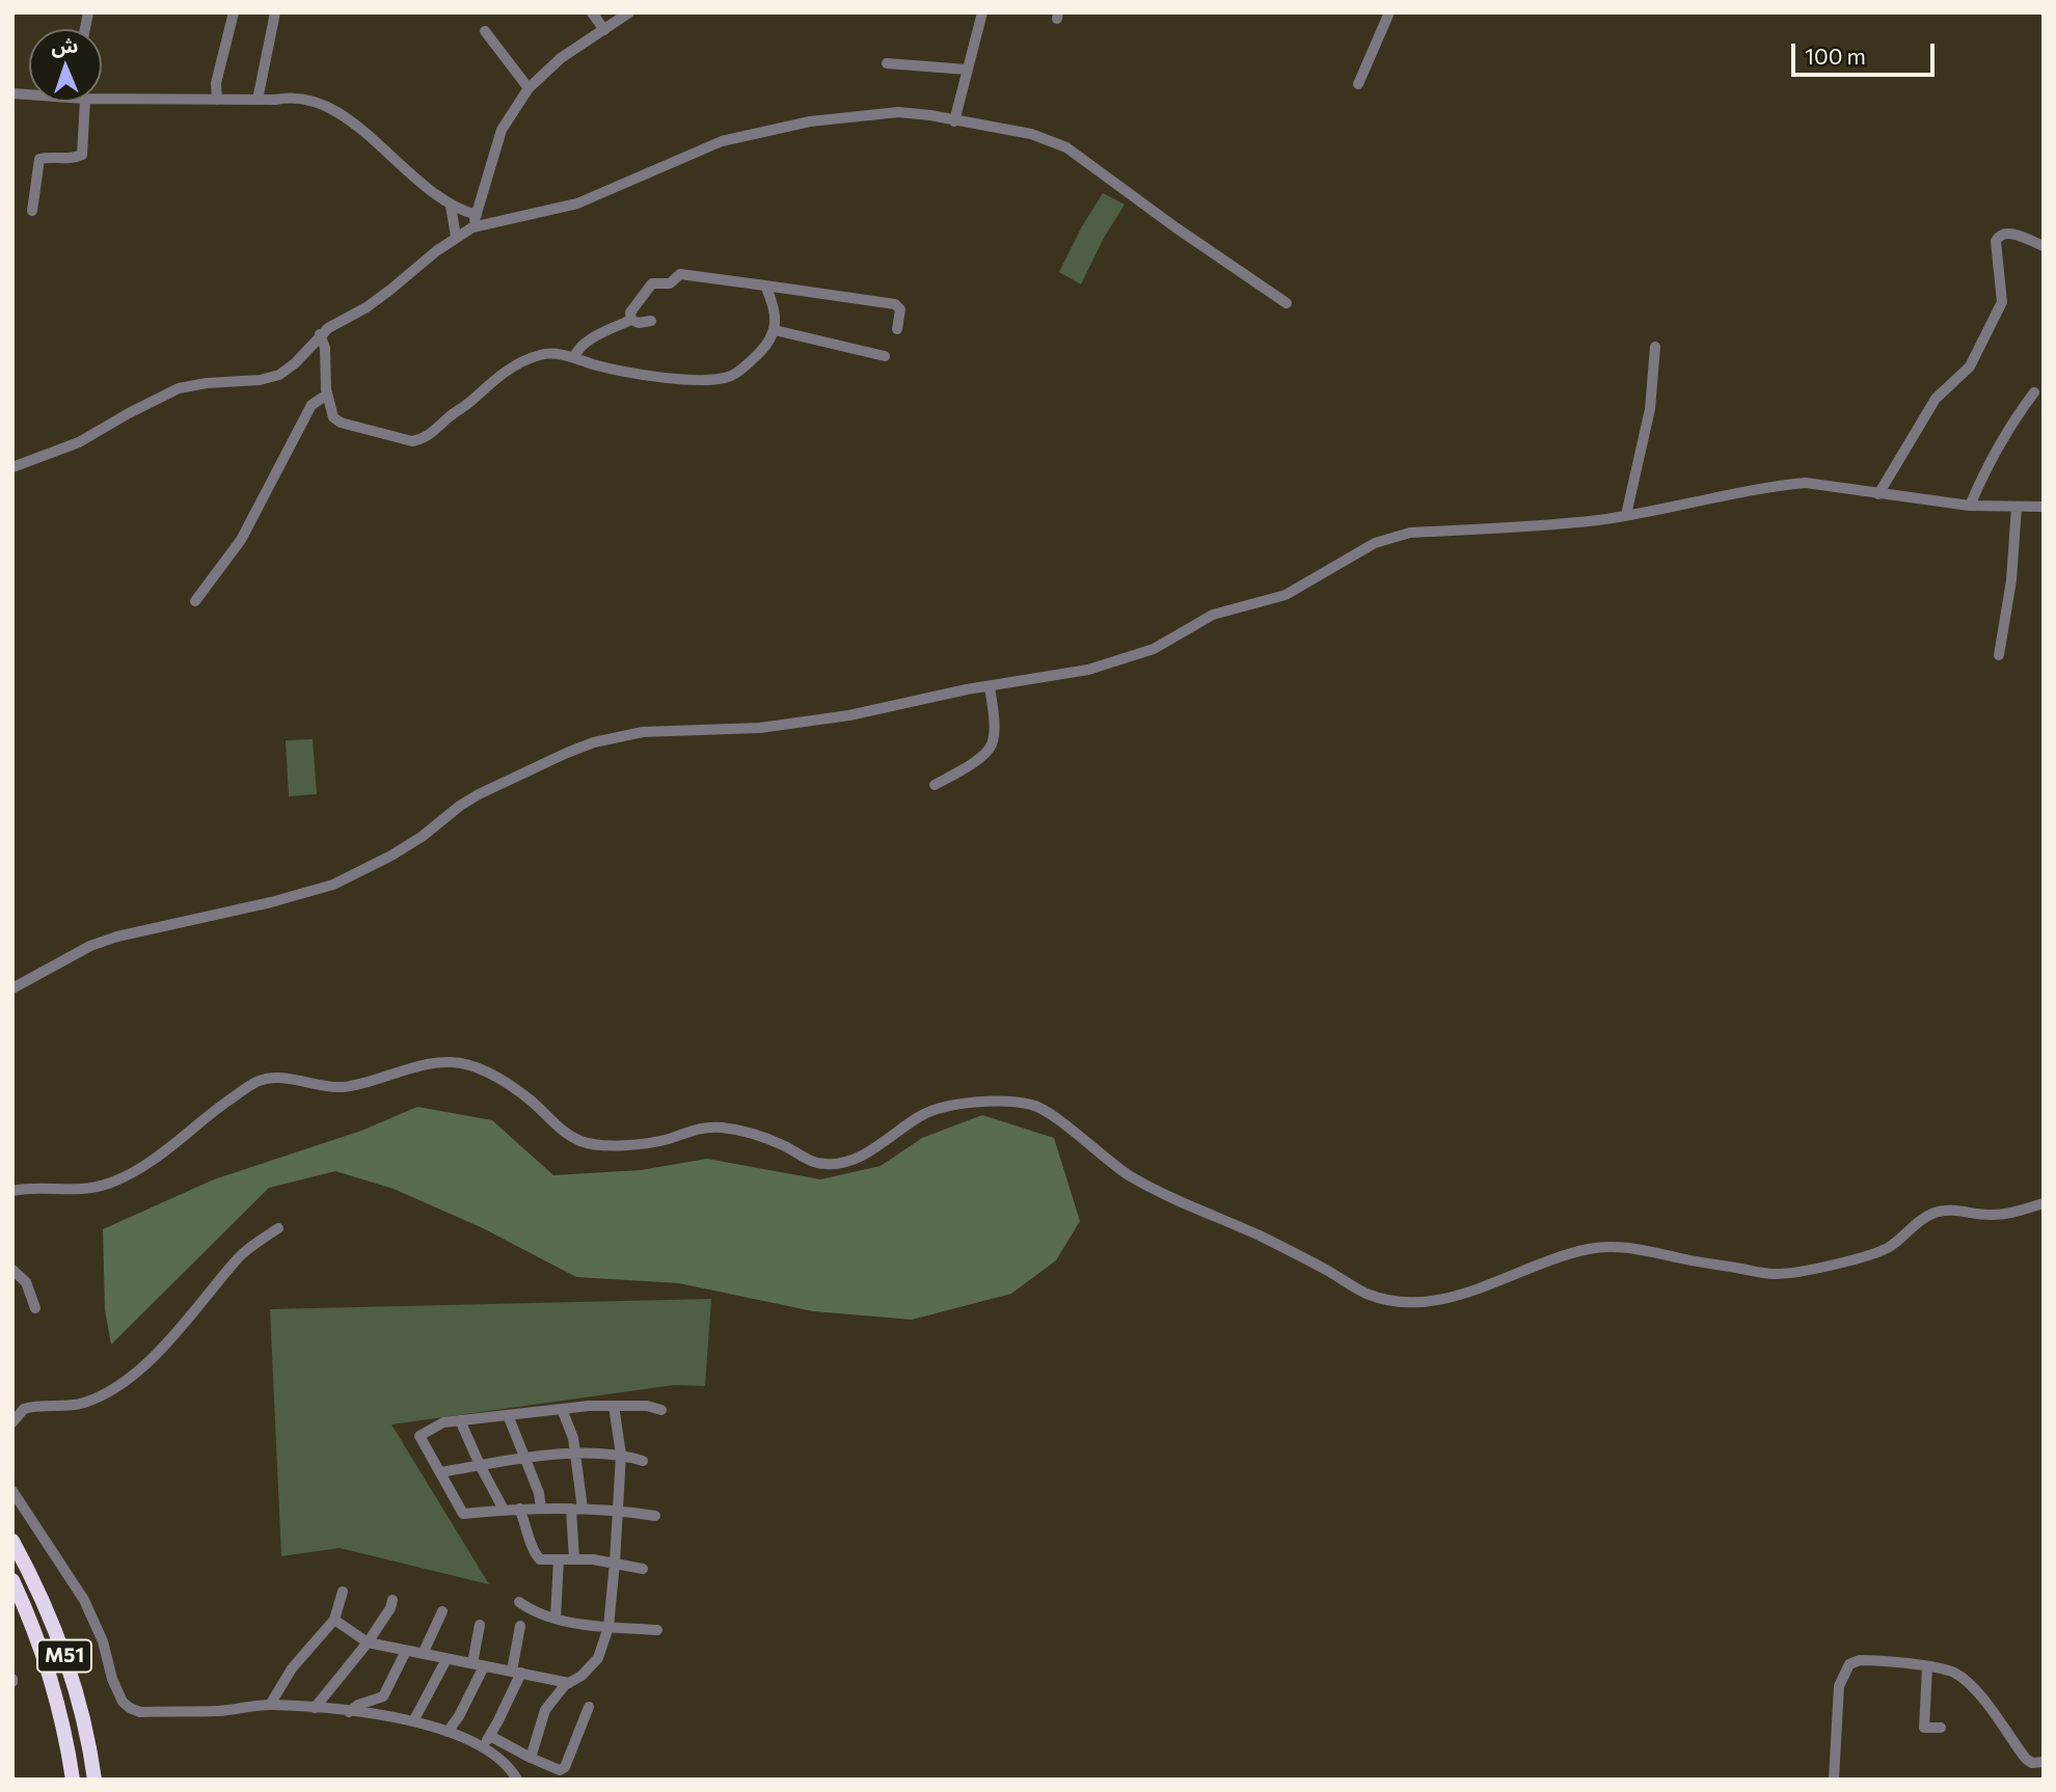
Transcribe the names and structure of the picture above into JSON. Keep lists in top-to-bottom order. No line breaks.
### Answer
{"streets":{"highway":["M51"]},"scale_bar":"100 m","north":"top"}
